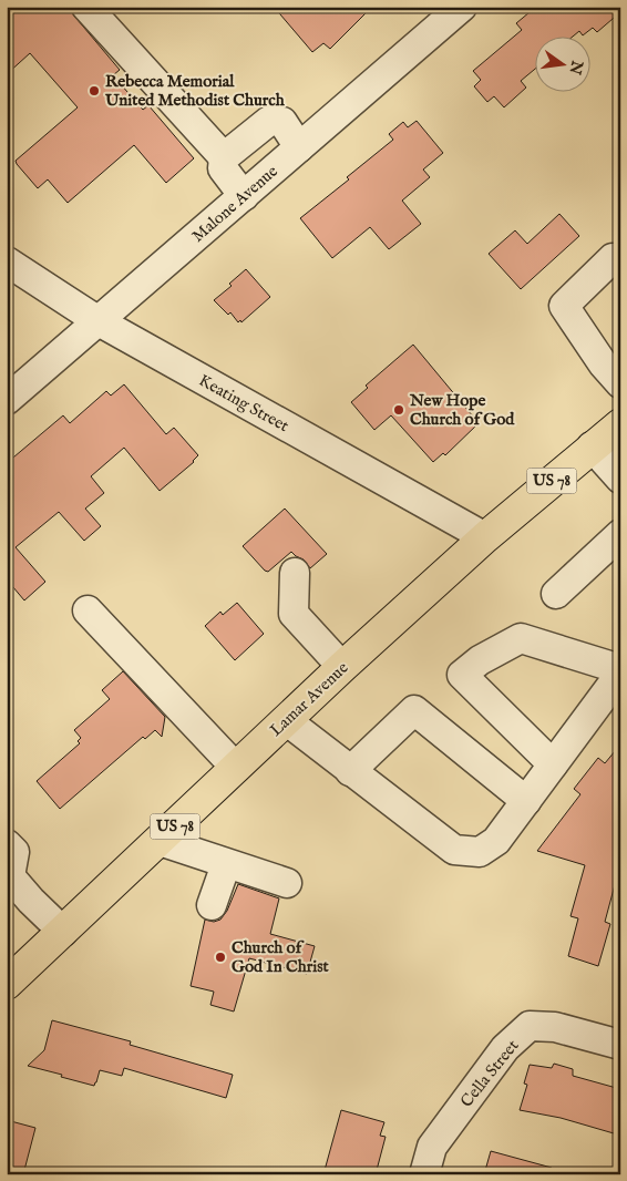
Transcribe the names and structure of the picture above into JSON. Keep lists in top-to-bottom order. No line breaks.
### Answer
{"streets":{"main road":["US 78","Lamar Avenue"],"street":["Malone Avenue","Keating Street","Cella Street"]},"crossings":[["Malone Avenue","Keating Street"],["Keating Street","Lamar Avenue"]],"places":["Rebecca Memorial United Methodist Church","New Hope Church of God","Church of God In Christ"],"north":"right"}
